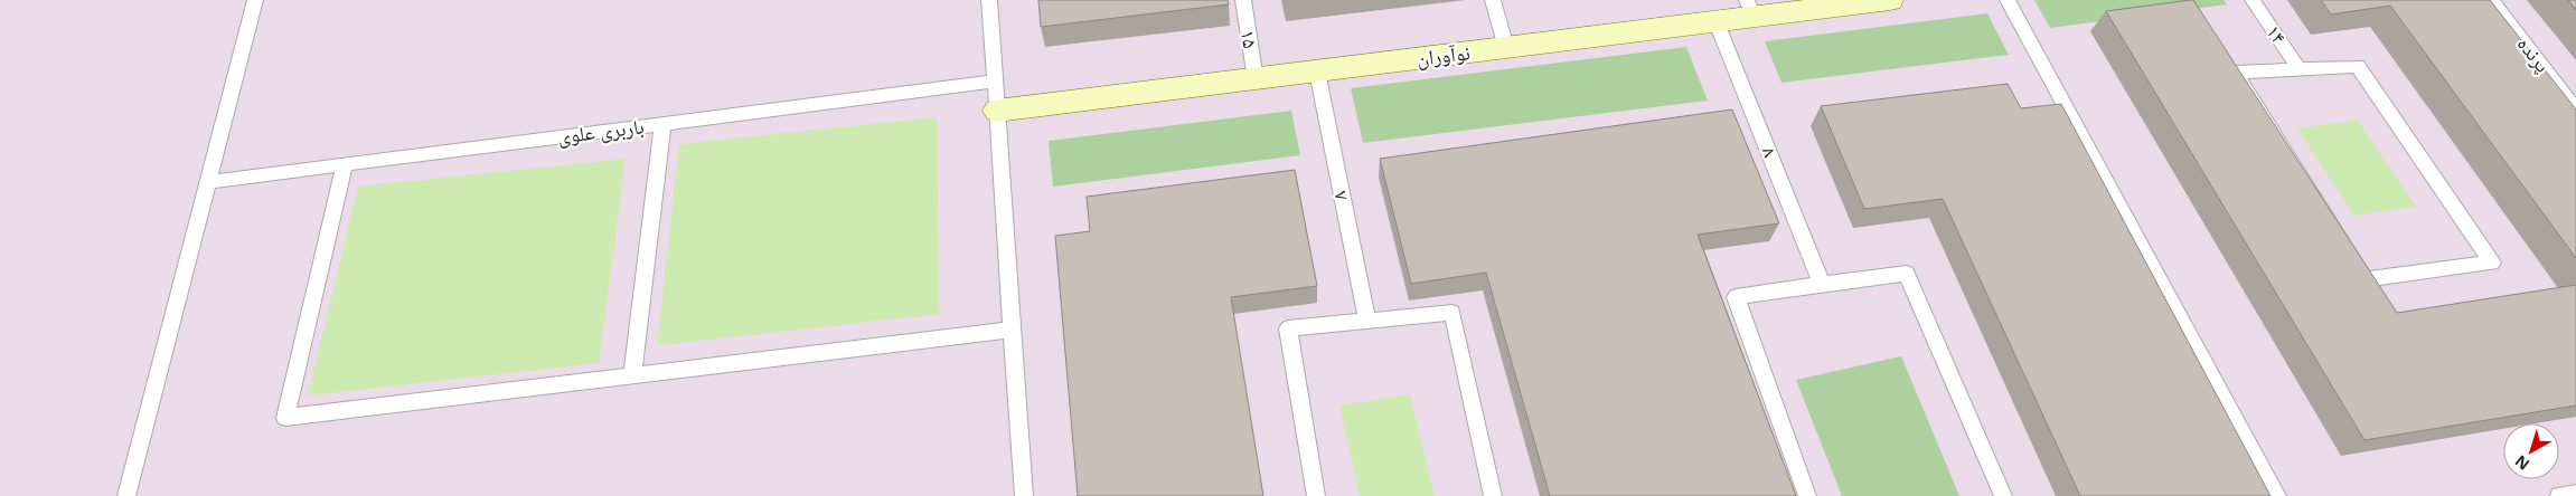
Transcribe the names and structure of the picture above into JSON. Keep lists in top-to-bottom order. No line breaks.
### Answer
{"streets":{"street":["نوآوران"],"lane":["۱۴","۱۵","پرنده","باربری علوی","۸","۷"]},"crossings":[["۱۵","نوآوران"],["نوآوران","۸"],["نوآوران","۷"]],"north":"bottom left"}
